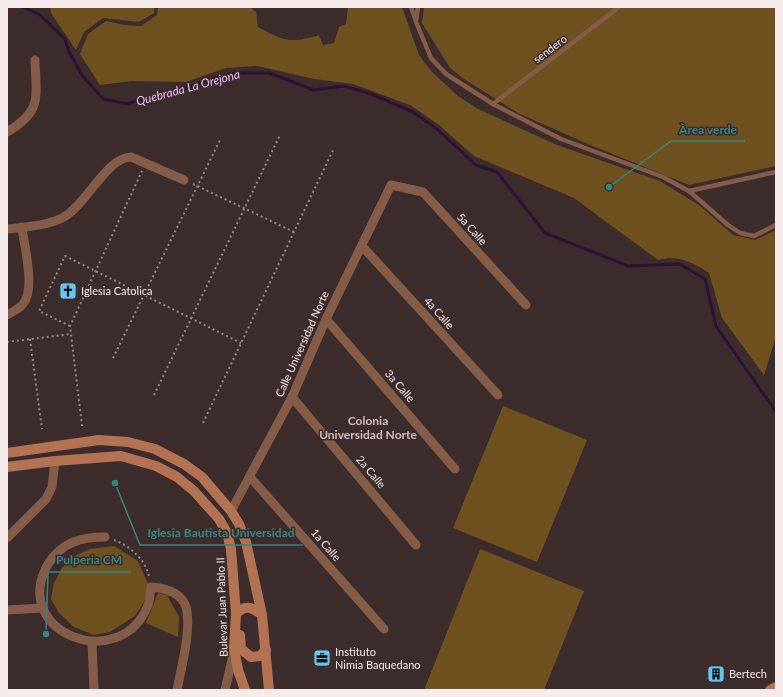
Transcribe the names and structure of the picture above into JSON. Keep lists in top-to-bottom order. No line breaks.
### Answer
{"streets":{"main road":["Bulevar Juan Pablo II"],"street":["5a Calle","4a Calle","Calle Universidad Norte","3a Calle","2a Calle","1a Calle"],"lane":["sendero"]},"crossings":[["5a Calle","Calle Universidad Norte"],["4a Calle","Calle Universidad Norte"],["Calle Universidad Norte","3a Calle"],["Calle Universidad Norte","2a Calle"],["Calle Universidad Norte","1a Calle"]],"districts":["Colonia Universidad Norte"],"water":["Quebrada La Orejona"],"places":{"other":["Àrea verde","Iglesia Bautista Universidad","Pulperia CM"],"church":["Iglesia Catolica"],"office":["Instituto Nimia Baquedano"],"building":["Bertech"]}}
